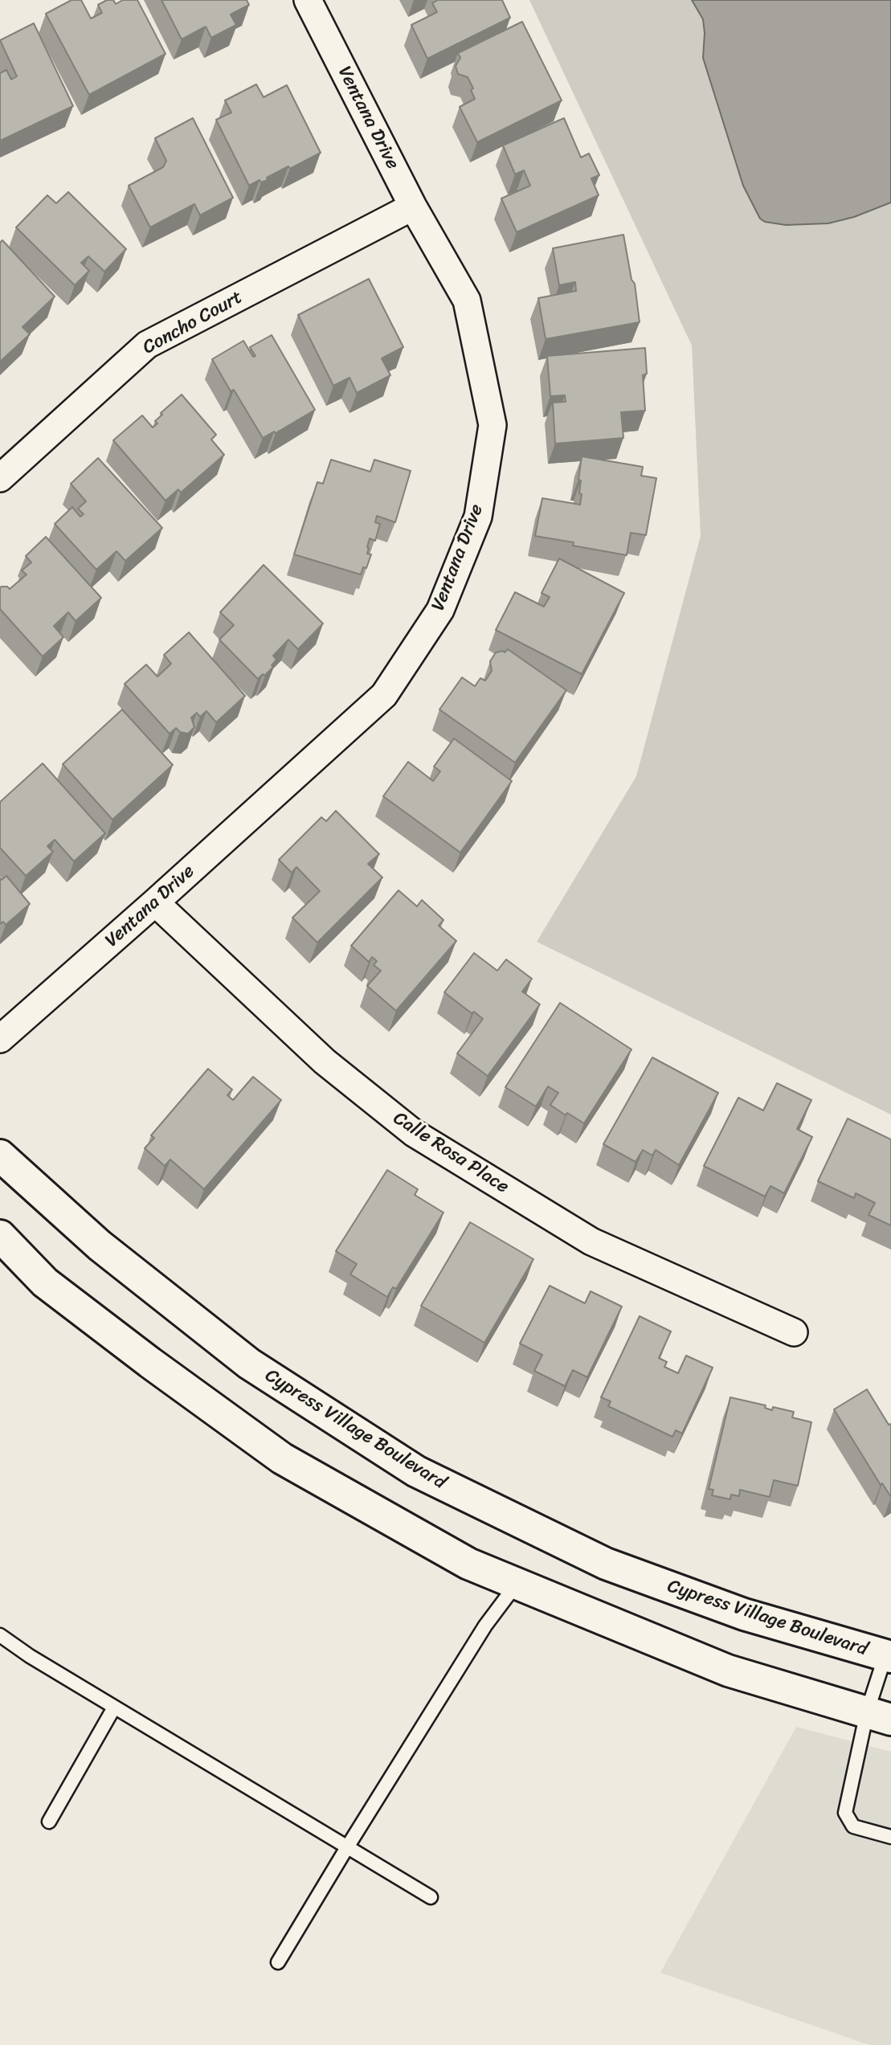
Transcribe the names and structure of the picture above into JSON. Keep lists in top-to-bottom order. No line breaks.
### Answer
{"streets":{"street":["Ventana Drive","Concho Court","Calle Rosa Place","Cypress Village Boulevard"]},"crossings":[["Ventana Drive","Concho Court"],["Ventana Drive","Calle Rosa Place"]]}
